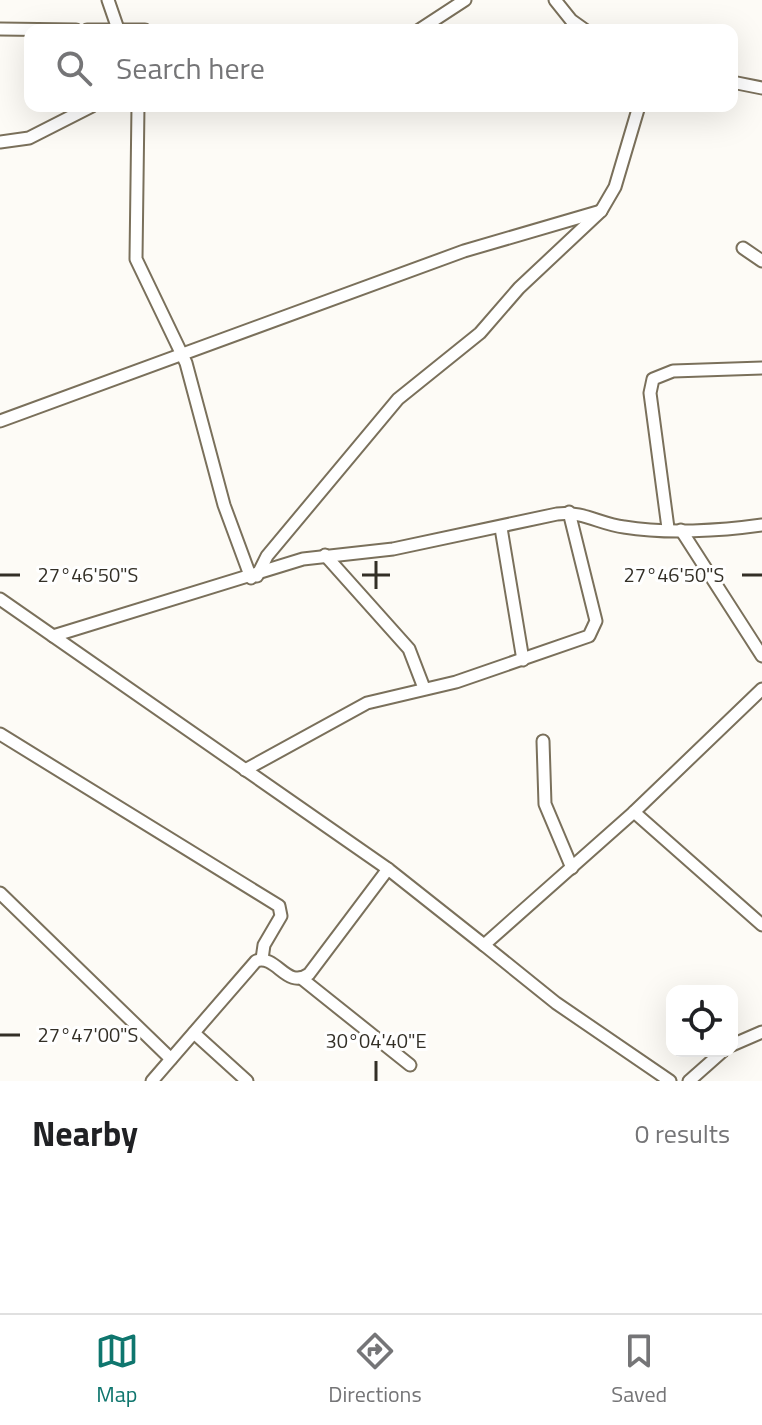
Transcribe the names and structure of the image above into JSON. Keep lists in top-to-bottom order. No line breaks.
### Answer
{"page":{"search":"Search here","heading":["Nearby","0 results"],"nav":["Map","Directions","Saved"]},"coordinates":["27°46'50\"S","27°47'00\"S","30°04'40\"E"]}
